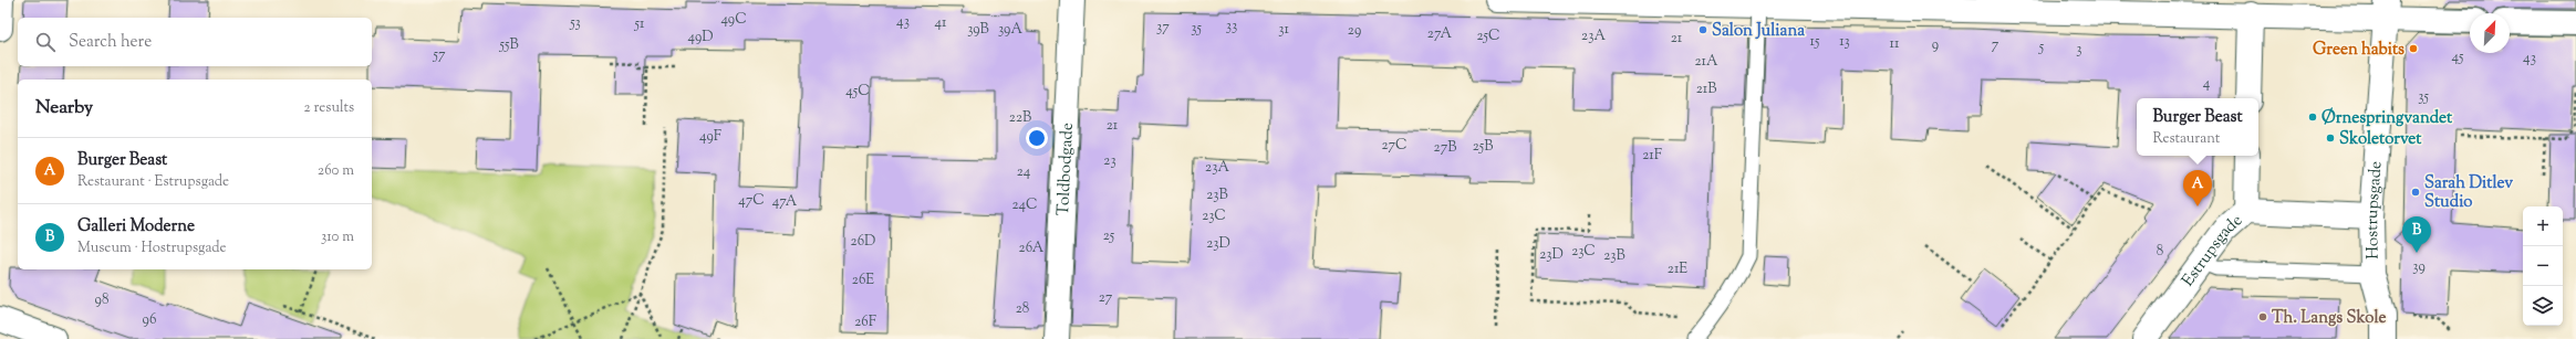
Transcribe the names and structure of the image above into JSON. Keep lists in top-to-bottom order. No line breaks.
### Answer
{"streets":{"street":["Toldbodgade","Hostrupsgade","Estrupsgade"]},"places":["Salon Juliana","Green habits","Ørnespringvandet","Skoletorvet","Sarah Ditlev Studio","Th. Langs Skole"],"house_numbers":["49C","43","53","41","51","33","37","35","39B","39A","31","29","27A","25C","23A","49D","21","15","13","11","55B","9","7","5","3","57","45","43","21A","4","21B","45C","35","22B","21","49F","27C","25B","27B","21F","23","23A","24","23B","47C","47A","24C","23C","25","26D","23D","26A","23C","8","23D","23B","39","21E","26E","27","98","28","96","26F"],"north":"top right","page":{"search":"Search here","heading":["Nearby","2 results"],"popup":["Burger Beast","Restaurant"],"list":[{"mark":"A","name":"Burger Beast","note":"Restaurant · Estrupsgade","value":"260 m"},{"mark":"B","name":"Galleri Moderne","note":"Museum · Hostrupsgade","value":"310 m"}],"pins":["A","B"],"map_buttons":["+","−"]}}
